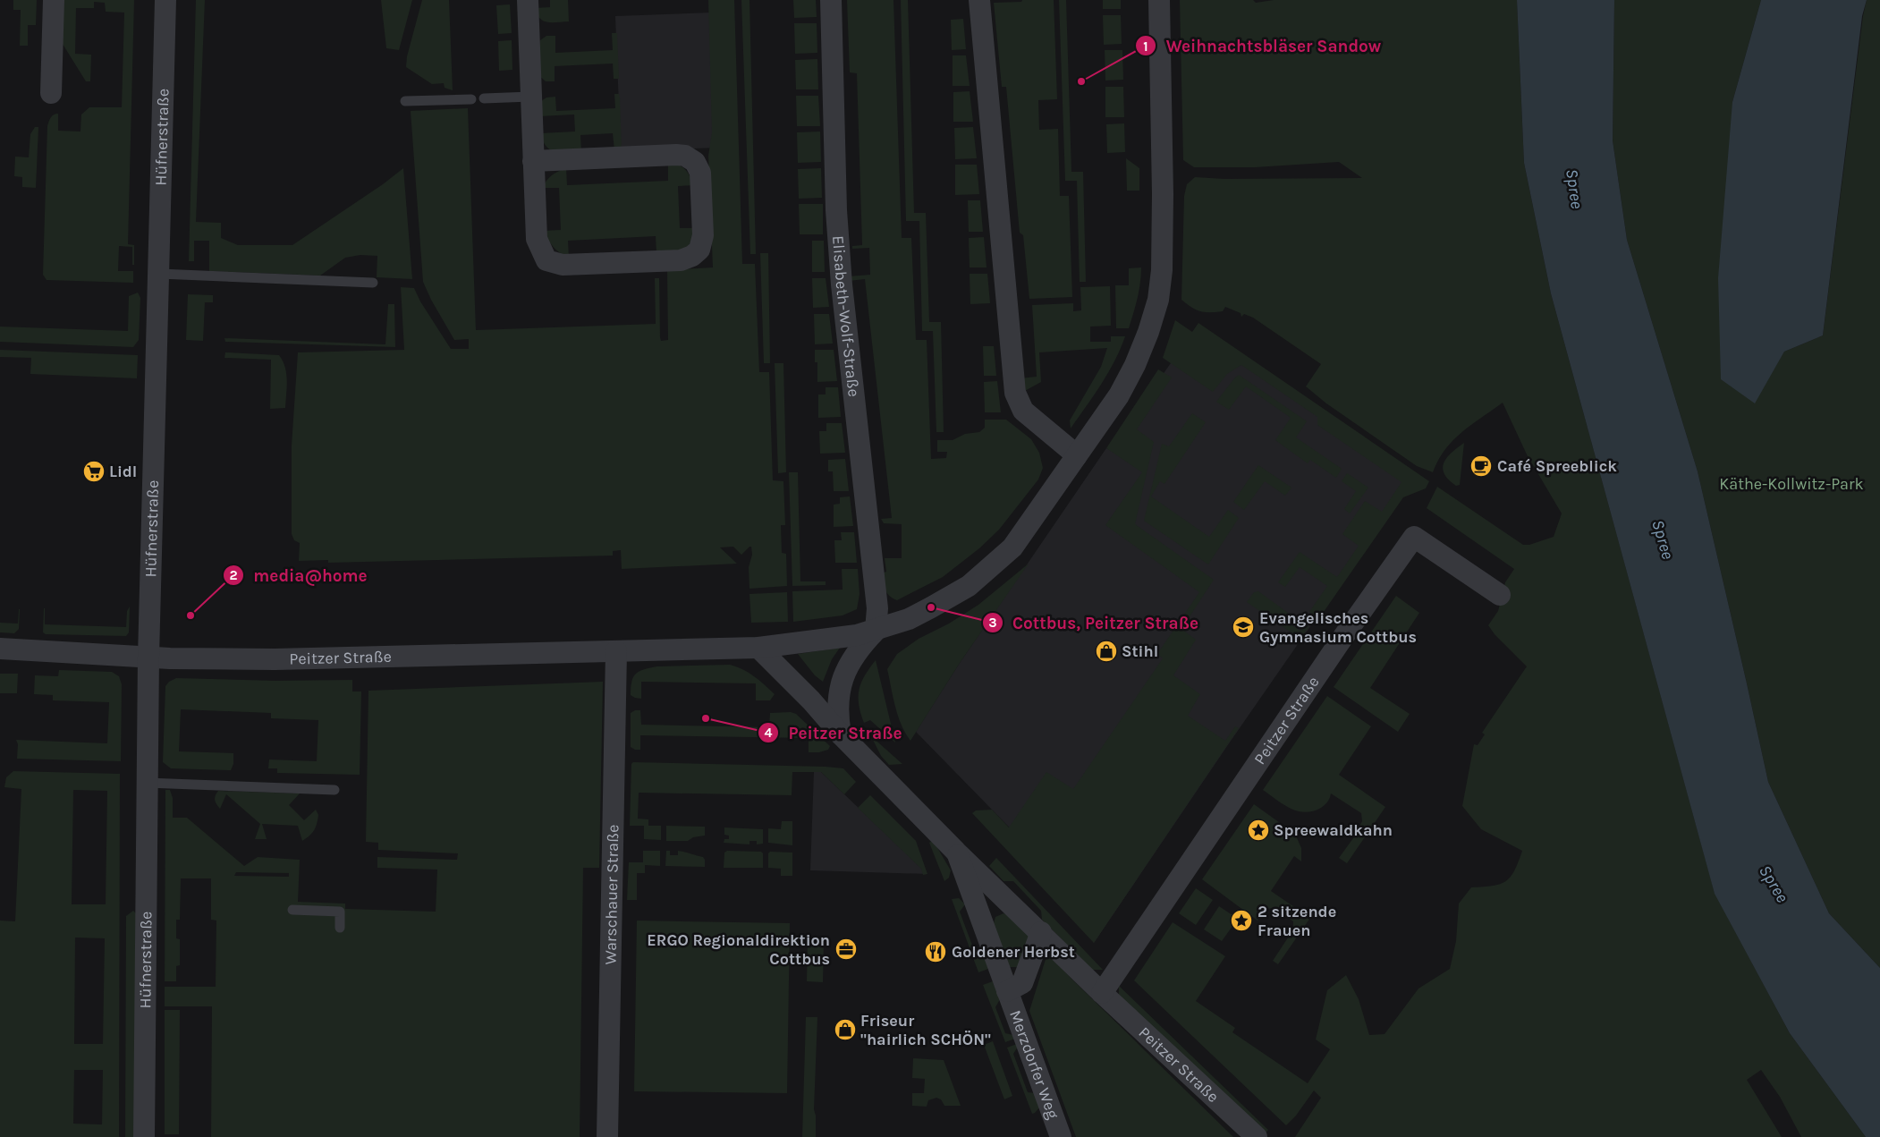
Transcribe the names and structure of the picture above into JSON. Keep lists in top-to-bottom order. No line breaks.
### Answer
{"streets":{"street":["Hüfnerstraße","Elisabeth-Wolf-Straße","Peitzer Straße","Warschauer Straße","Merzdorfer Weg"]},"crossings":[["Hüfnerstraße","Peitzer Straße"],["Peitzer Straße","Warschauer Straße"],["Peitzer Straße","Merzdorfer Weg"]],"water":["Spree"],"parks":["Käthe-Kollwitz-Park"],"places":{"other":["Weihnachtsbläser Sandow","Cottbus, Peitzer Straße","media@home","Peitzer Straße"],"cafe":["Café Spreeblick"],"supermarket":["Lidl"],"school or university":["Evangelisches Gymnasium Cottbus"],"shop":["Stihl","Friseur \"hairlich SCHÖN\""],"place":["Spreewaldkahn","2 sitzende Frauen"],"office":["ERGO Regionaldirektion Cottbus"],"restaurant":["Goldener Herbst"]}}
